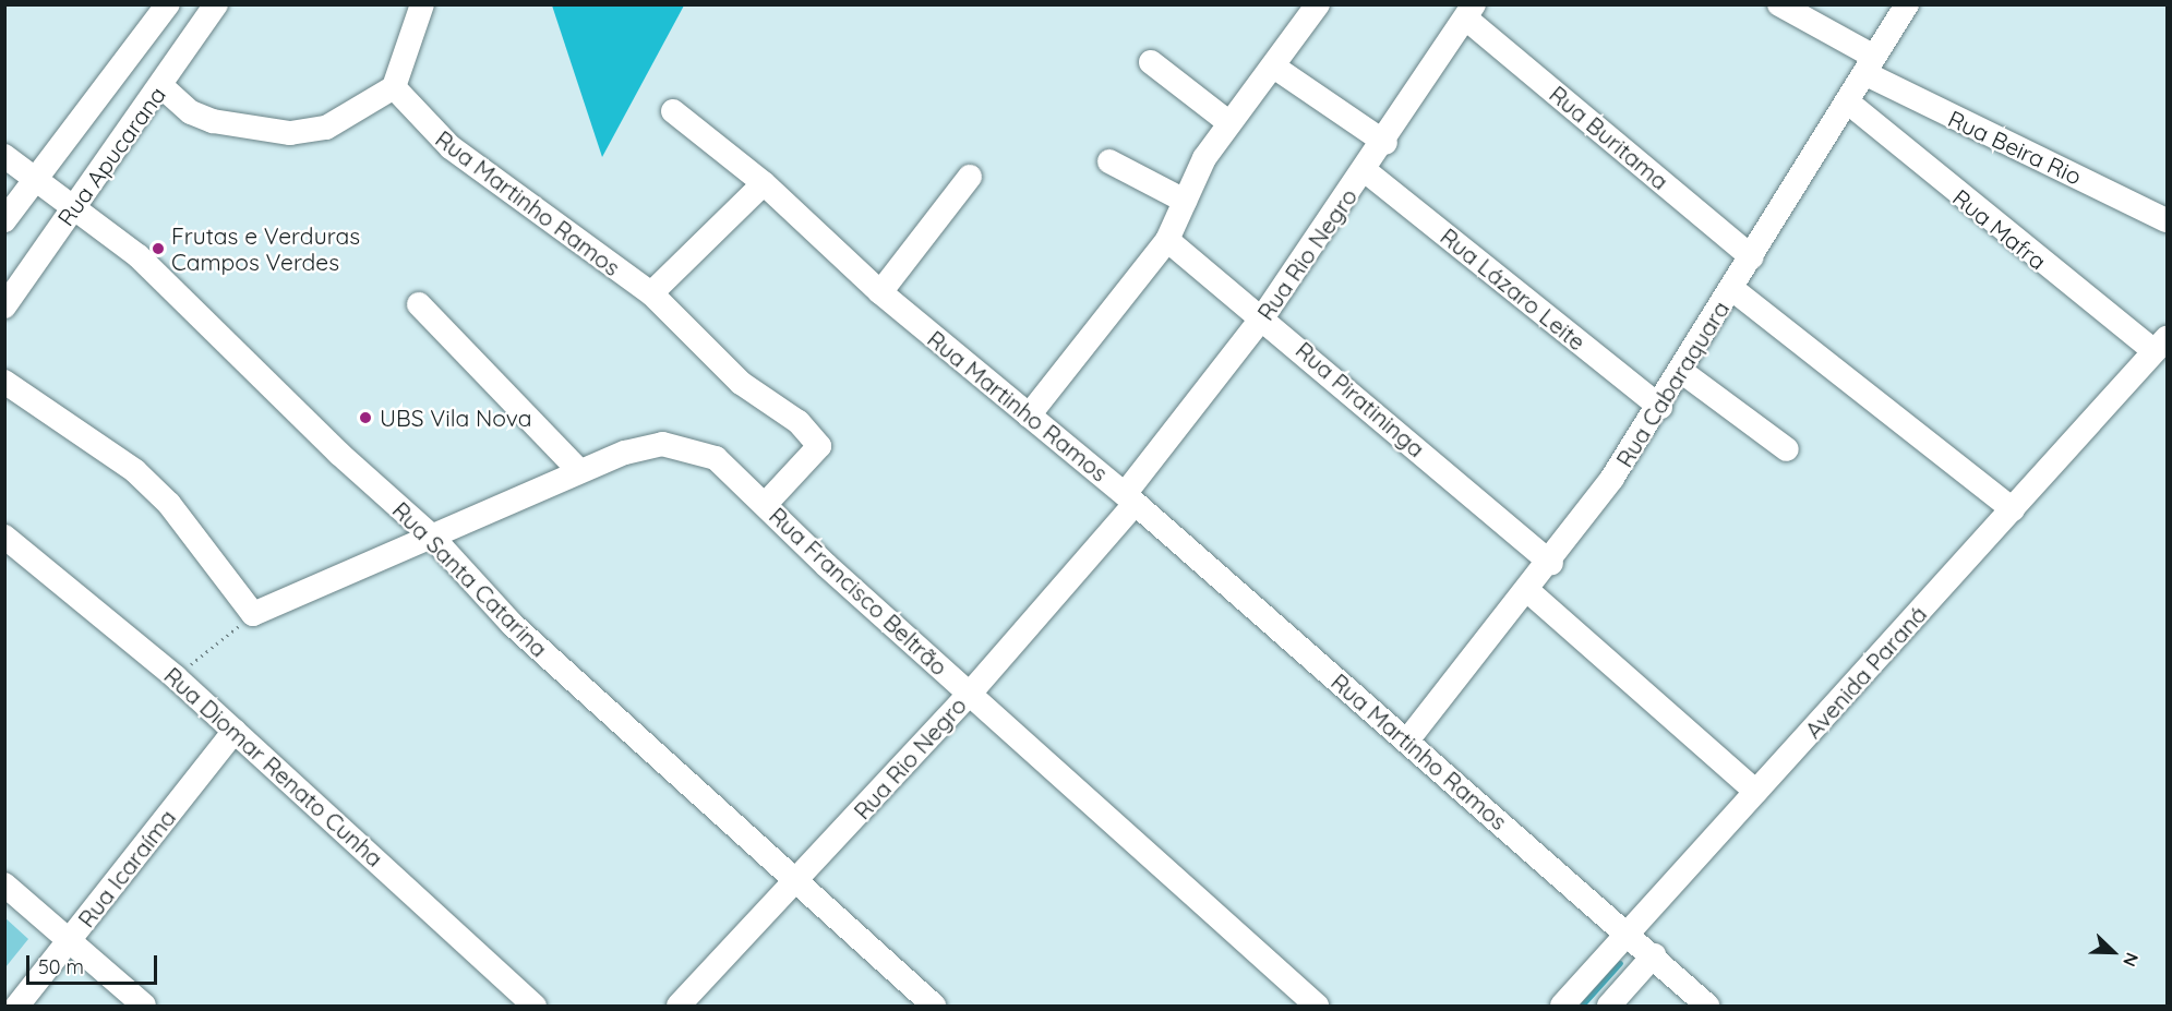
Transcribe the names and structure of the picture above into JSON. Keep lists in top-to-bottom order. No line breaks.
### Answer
{"streets":{"street":["Rua Buritama","Rua Beira Rio","Rua Apucarana","Rua Martinho Ramos","Rua Mafra","Rua Rio Negro","Rua Lázaro Leite","Rua Cabaraquara","Rua Piratininga","Rua Santa Catarina","Rua Francisco Beltrão","Avenida Paraná","Rua Diomar Renato Cunha","Rua Icaraíma"]},"crossings":[["Rua Buritama","Rua Rio Negro"],["Rua Buritama","Rua Cabaraquara"],["Rua Beira Rio","Rua Cabaraquara"],["Rua Apucarana","Rua Santa Catarina"],["Rua Martinho Ramos","Rua Rio Negro"],["Rua Martinho Ramos","Rua Cabaraquara"],["Rua Martinho Ramos","Rua Francisco Beltrão"],["Rua Martinho Ramos","Avenida Paraná"],["Rua Mafra","Rua Cabaraquara"],["Rua Mafra","Avenida Paraná"],["Rua Rio Negro","Rua Lázaro Leite"],["Rua Rio Negro","Rua Piratininga"],["Rua Rio Negro","Rua Santa Catarina"],["Rua Rio Negro","Rua Francisco Beltrão"],["Rua Lázaro Leite","Rua Cabaraquara"],["Rua Cabaraquara","Rua Piratininga"],["Rua Santa Catarina","Rua Francisco Beltrão"],["Rua Diomar Renato Cunha","Rua Icaraíma"]],"places":["Frutas e Verduras Campos Verdes","UBS Vila Nova"],"scale_bar":"50 m","north":"bottom right"}
